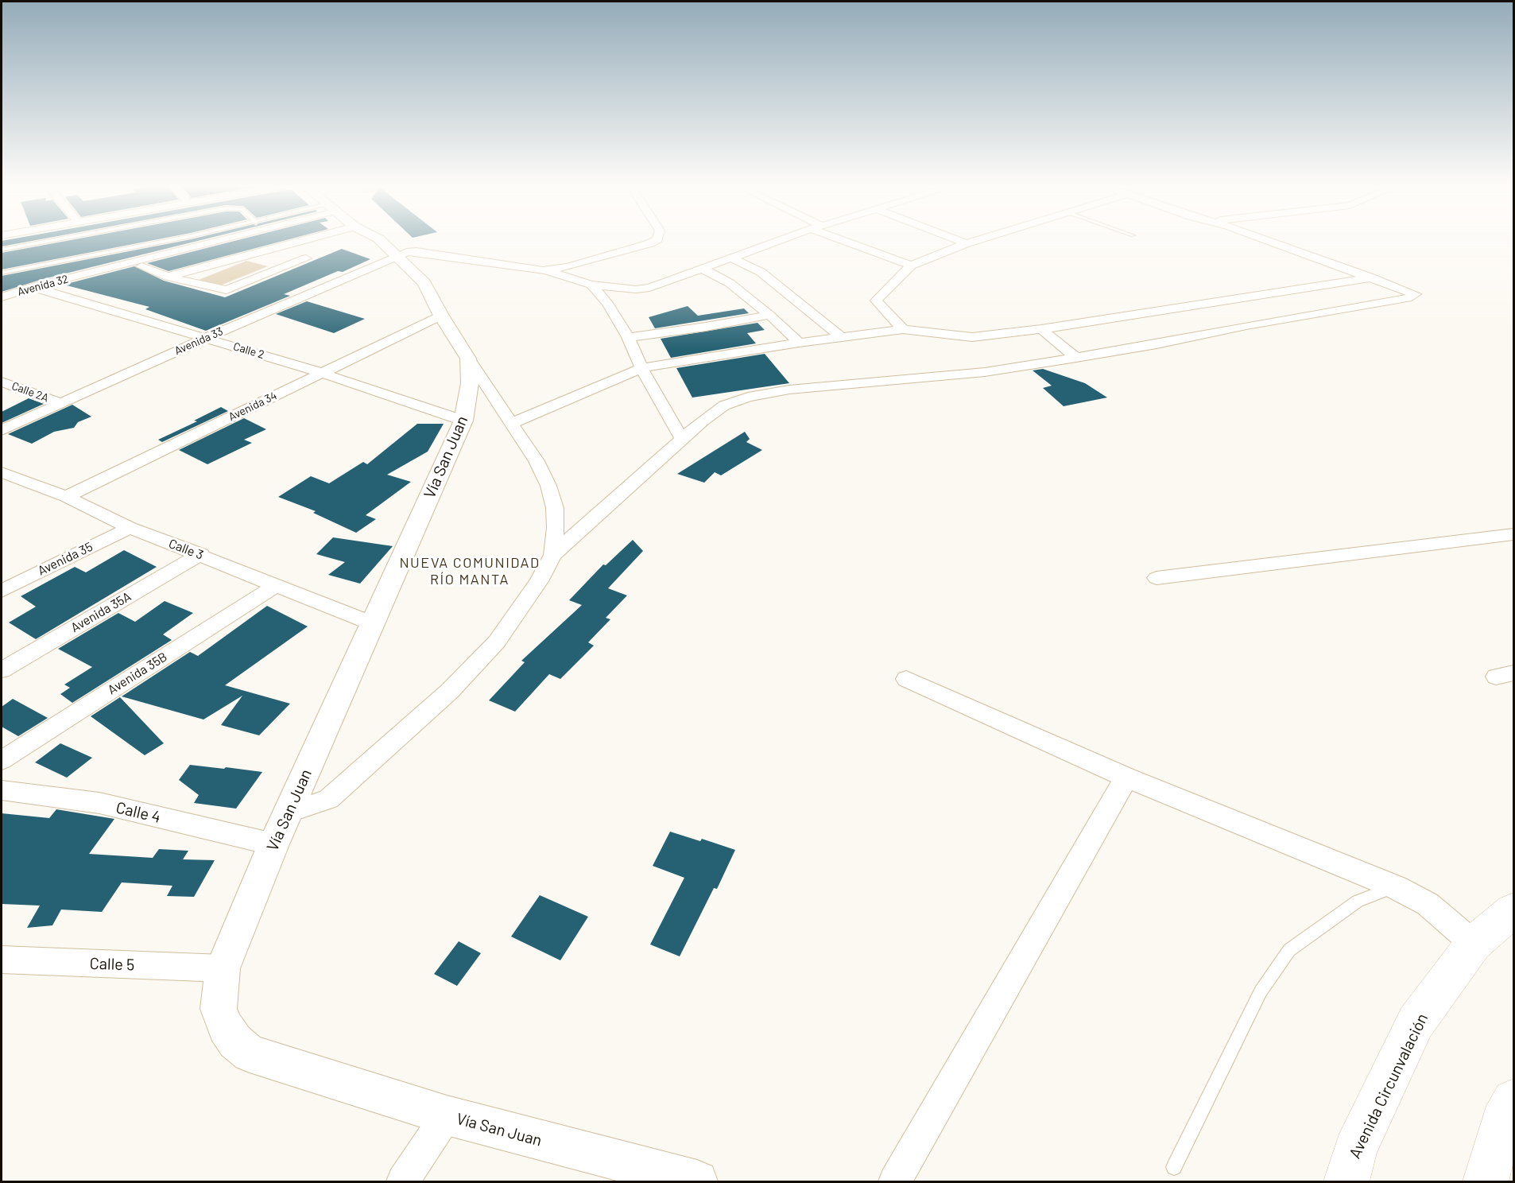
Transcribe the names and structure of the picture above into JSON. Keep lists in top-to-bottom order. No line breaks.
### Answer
{"streets":{"highway":["Avenida Circunvalación"],"street":["Avenida 32","Avenida 33","Calle 2","Calle 2A","Avenida 34","Vía San Juan","Calle 3","Avenida 35","Avenida 35A","Avenida 35B","Calle 4","Calle 5"]},"crossings":[["Avenida 32","Calle 2"],["Avenida 33","Calle 2"],["Avenida 33","Calle 2A"],["Avenida 33","Vía San Juan"],["Calle 2","Avenida 34"],["Calle 2","Vía San Juan"],["Avenida 34","Vía San Juan"],["Avenida 34","Calle 3"],["Vía San Juan","Calle 3"],["Vía San Juan","Calle 4"],["Vía San Juan","Calle 5"],["Calle 3","Avenida 35"],["Calle 3","Avenida 35A"],["Calle 3","Avenida 35B"]],"districts":["NUEVA COMUNIDAD RÍO MANTA"]}
